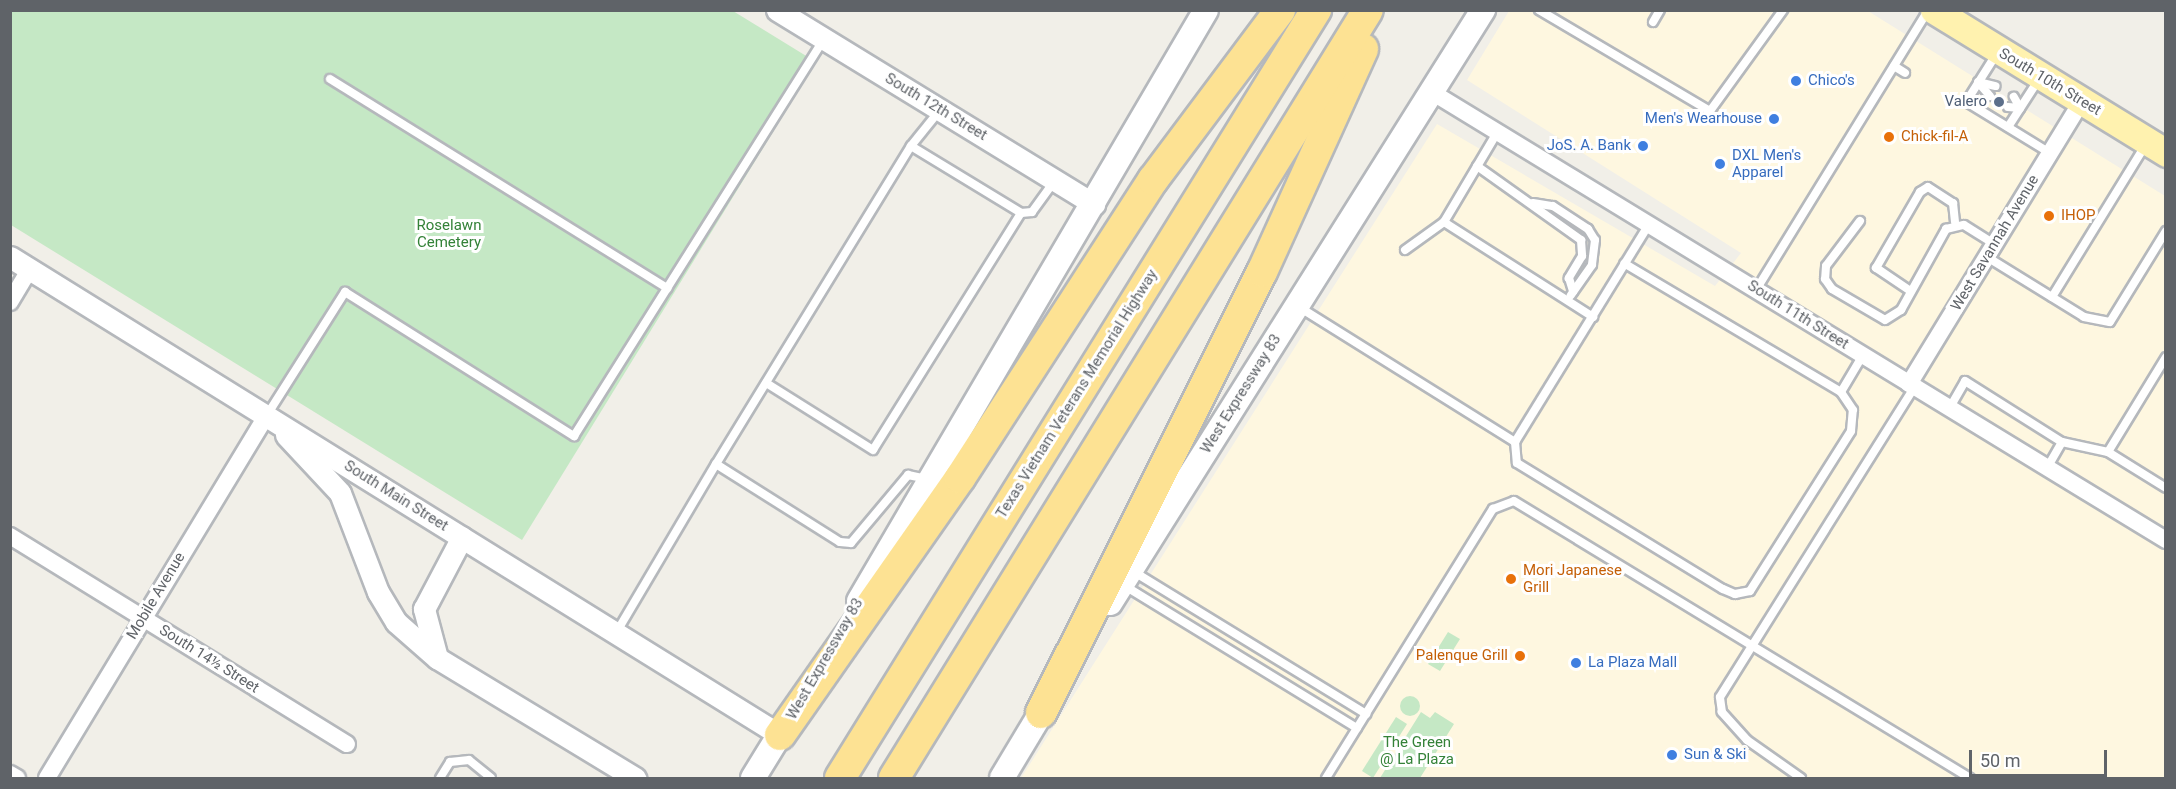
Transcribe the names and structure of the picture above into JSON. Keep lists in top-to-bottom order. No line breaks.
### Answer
{"streets":{"highway":["Texas Vietnam Veterans Memorial Highway"],"main road":["South 10th Street","West Expressway 83"],"street":["South 12th Street","West Savannah Avenue","South 11th Street","South Main Street","Mobile Avenue","South 14½ Street"]},"crossings":[["South 10th Street","West Savannah Avenue"],["South 12th Street","West Expressway 83"],["West Savannah Avenue","South 11th Street"],["South 11th Street","West Expressway 83"],["West Expressway 83","South Main Street"],["South Main Street","Mobile Avenue"],["Mobile Avenue","South 14½ Street"]],"parks":["Roselawn Cemetery","The Green @ La Plaza"],"places":["Chico's","Valero","Men's Wearhouse","Chick-fil-A","JoS. A. Bank","DXL Men's Apparel","IHOP","Mori Japanese Grill","Palenque Grill","La Plaza Mall","Sun & Ski"],"scale_bar":"50 m"}
